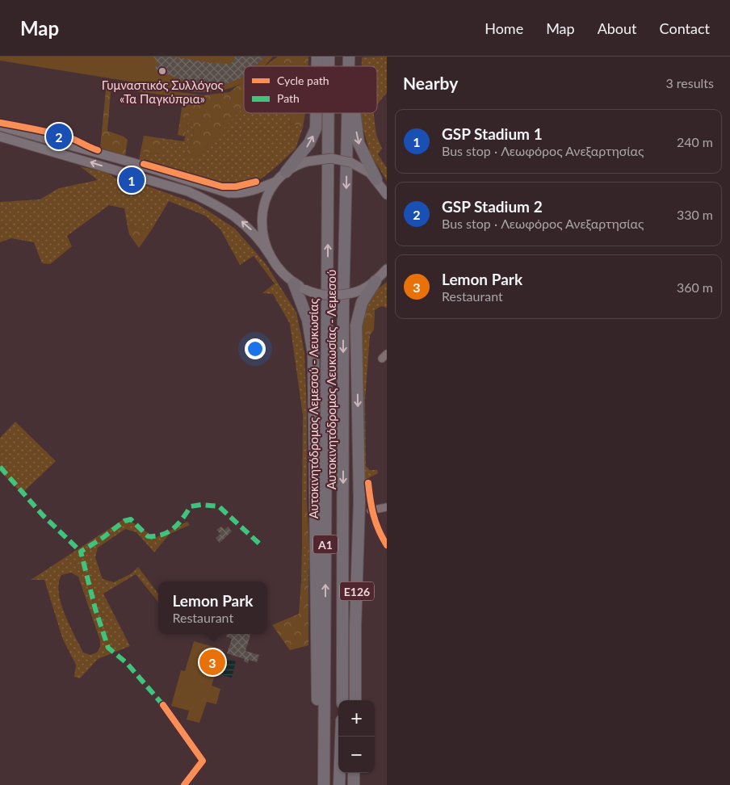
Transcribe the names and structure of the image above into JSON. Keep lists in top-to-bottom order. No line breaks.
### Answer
{"streets":{"highway":["Αυτοκινητόδρομος Λευκωσίας - Λεμεσού","Αυτοκινητόδρομος Λεμεσού - Λευκωσίας","A1","E126"]},"places":["Γυμναστικός Συλλόγος «Τα Παγκύπρια»"],"legend":["Cycle path","Path"],"page":{"header":"Map","nav":["Home","Map","About","Contact"],"heading":["Nearby","3 results"],"list":[{"mark":"1","name":"GSP Stadium 1","note":"Bus stop · Λεωφόρος Ανεξαρτησίας","value":"240 m"},{"mark":"2","name":"GSP Stadium 2","note":"Bus stop · Λεωφόρος Ανεξαρτησίας","value":"330 m"},{"mark":"3","name":"Lemon Park","note":"Restaurant","value":"360 m"}],"pins":["2","1","3"],"popup":["Lemon Park","Restaurant"],"map_buttons":["+","−"]}}
